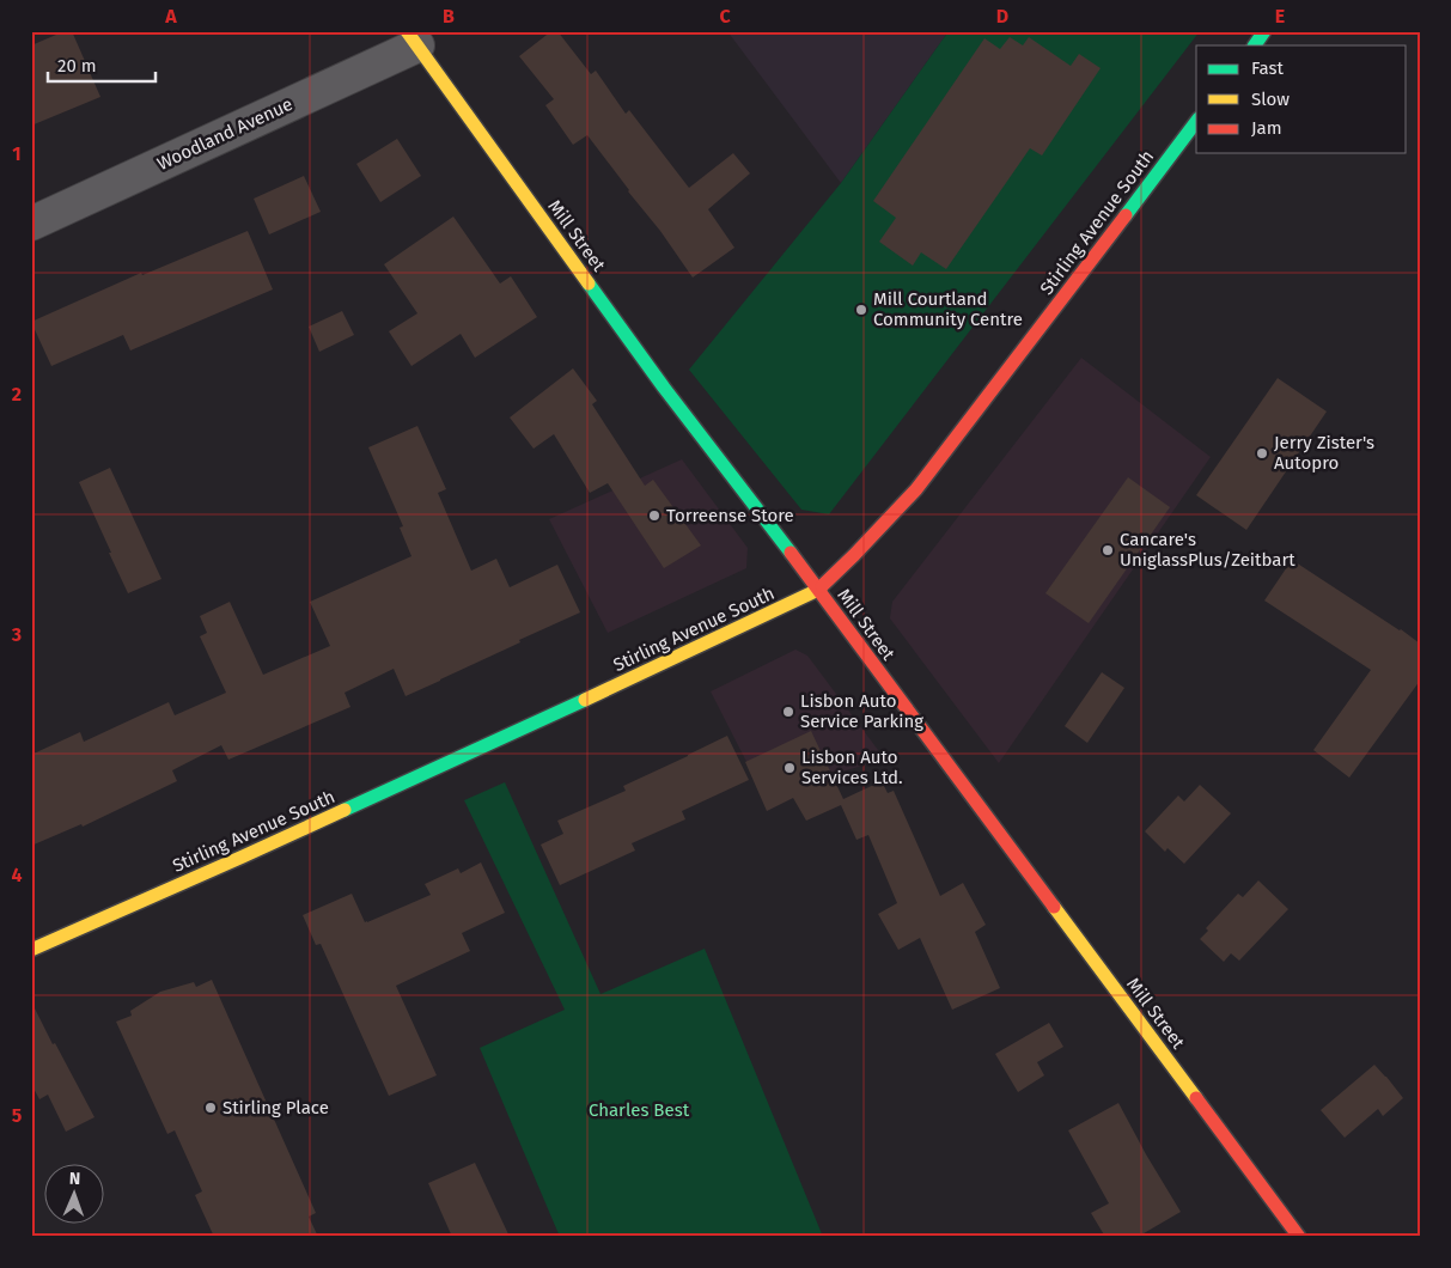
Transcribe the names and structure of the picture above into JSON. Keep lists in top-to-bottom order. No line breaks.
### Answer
{"streets":{"street":["Woodland Avenue","Stirling Avenue South","Mill Street"]},"crossings":[["Woodland Avenue","Mill Street"],["Stirling Avenue South","Mill Street"]],"parks":["Charles Best"],"places":["Mill Courtland Community Centre","Jerry Zister's Autopro","Torreense Store","Cancare's UniglassPlus/Zeitbart","Lisbon Auto Service Parking","Lisbon Auto Services Ltd.","Stirling Place"],"legend":["Fast","Slow","Jam"],"scale_bar":"20 m","north":"top","grid":{"columns":["A","B","C","D","E"],"rows":["1","2","3","4","5"]}}
